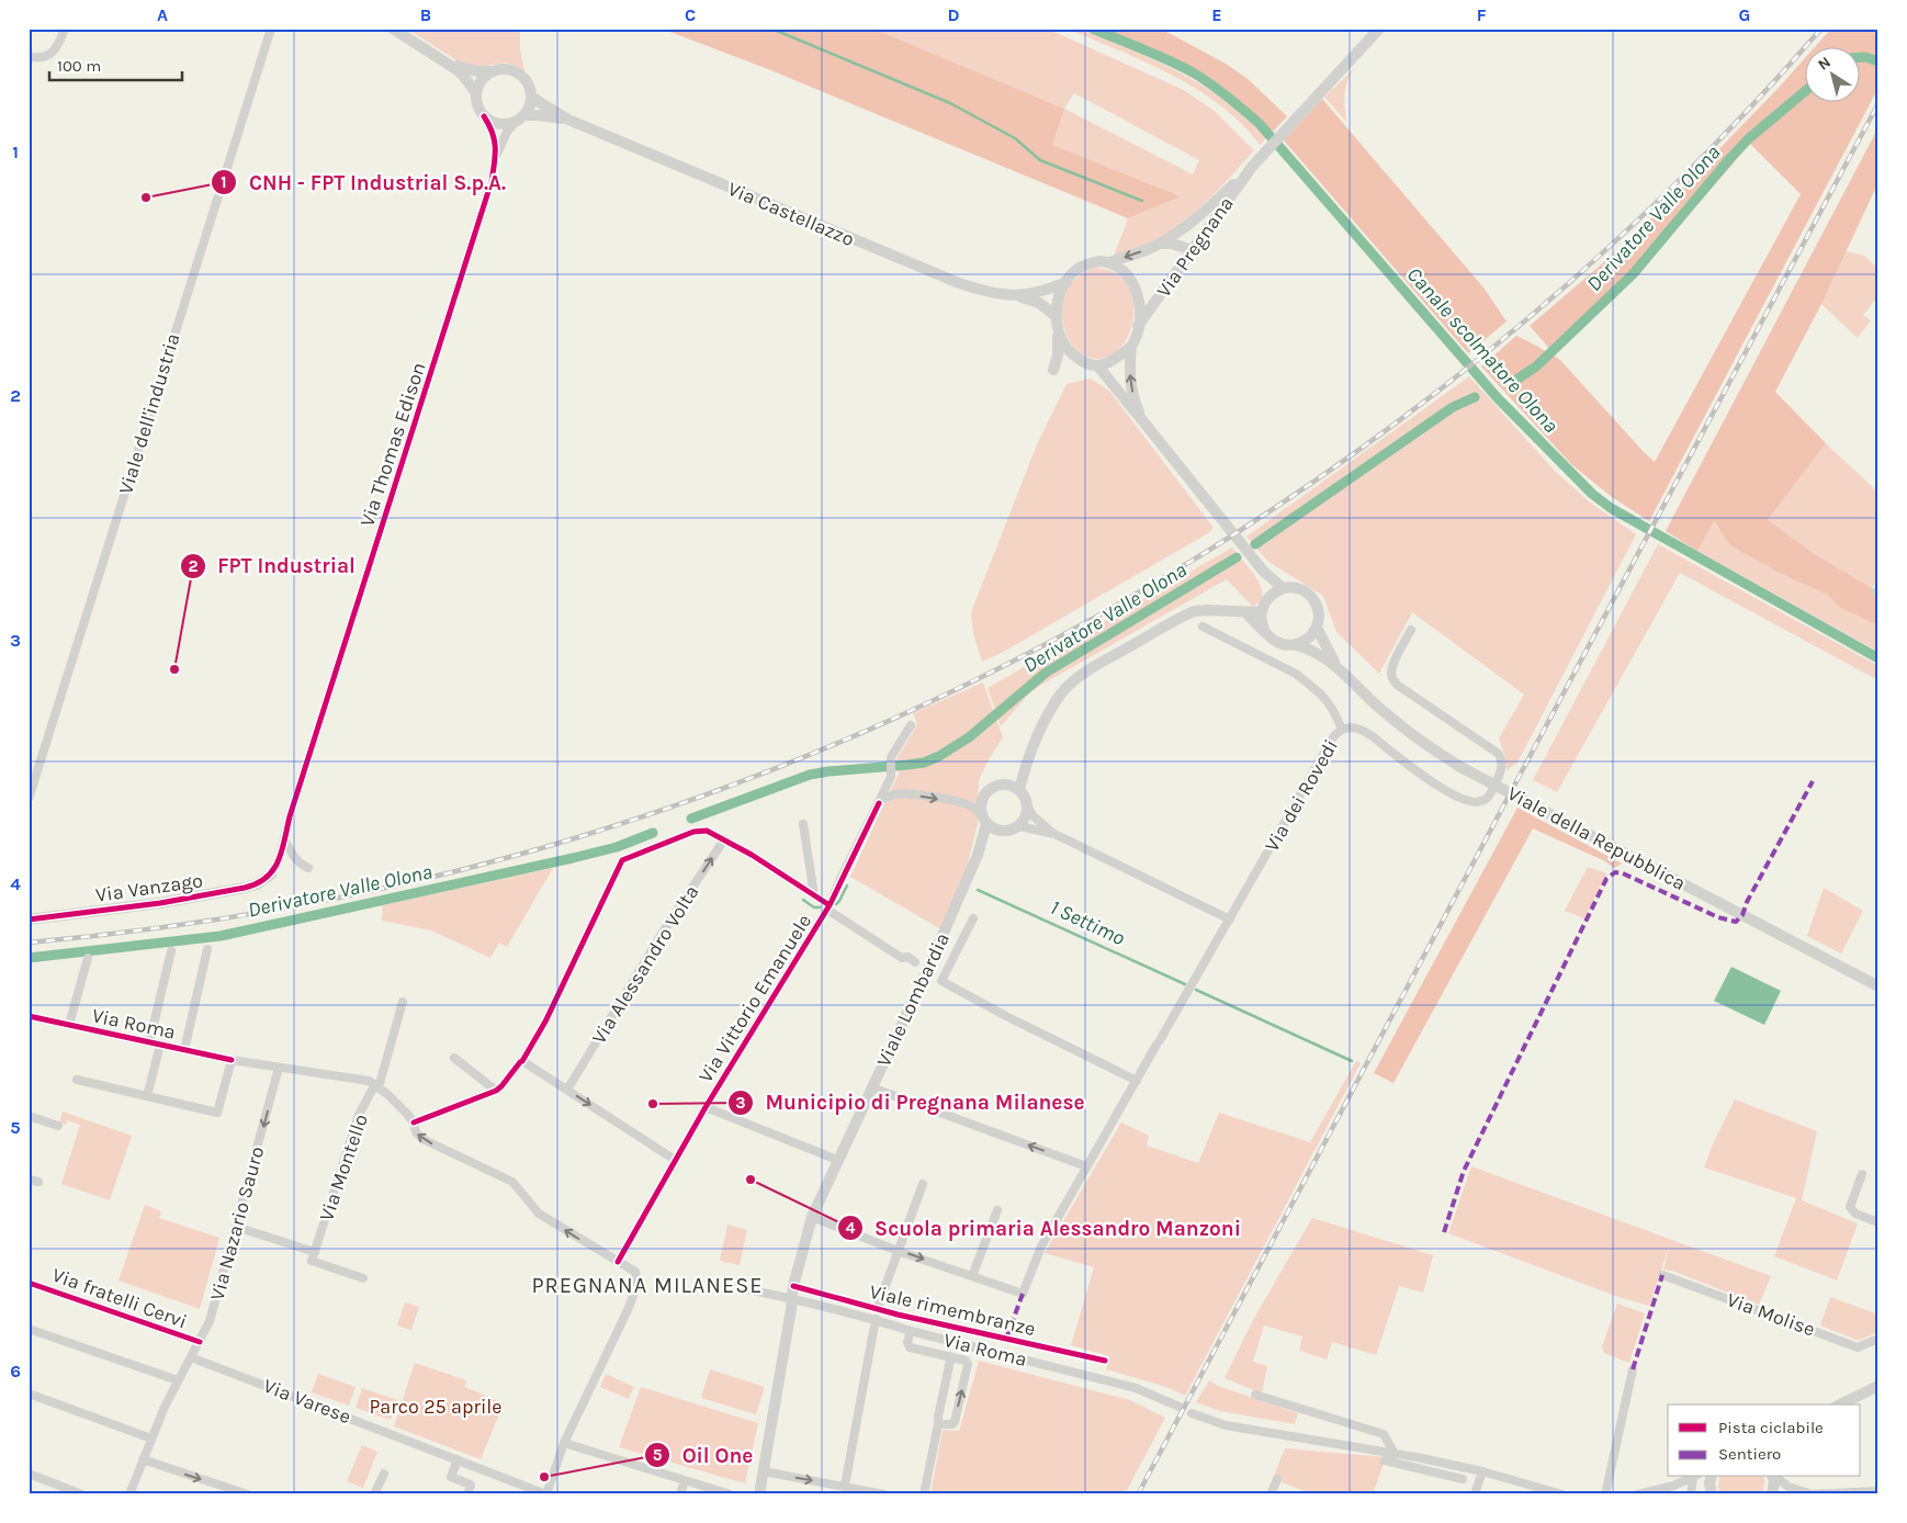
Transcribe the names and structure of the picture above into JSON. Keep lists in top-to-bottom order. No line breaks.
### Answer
{"streets":{"street":["Via Castellazzo","Via Pregnana","Viale dell'industria","Via Thomas Edison","Via dei Rovedi","Viale della Repubblica","Via Vanzago","Via Alessandro Volta","Via Vittorio Emanuele","Viale Lombardia","Via Roma","Via Montello","Via Nazario Sauro","Via fratelli Cervi","Via Molise","Via Varese"],"cycle path":["Viale rimembranze"]},"crossings":[["Via Castellazzo","Via Pregnana"],["Via Thomas Edison","Via Vanzago"],["Via Vittorio Emanuele","Via Roma"],["Viale Lombardia","Via Roma"],["Via Roma","Via Montello"],["Via Roma","Via Nazario Sauro"],["Via Nazario Sauro","Via fratelli Cervi"],["Via Nazario Sauro","Via Varese"]],"one_way":["Via Alessandro Volta","Via Nazario Sauro"],"districts":["PREGNANA MILANESE"],"water":["Derivatore Valle Olona","Canale scolmatore Olona","1 Settimo"],"parks":["Parco 25 aprile"],"places":["CNH - FPT Industrial S.p.A.","FPT Industrial","Municipio di Pregnana Milanese","Scuola primaria Alessandro Manzoni","Oil One"],"legend":["Pista ciclabile","Sentiero"],"scale_bar":"100 m","north":"top left","grid":{"columns":["A","B","C","D","E","F","G"],"rows":["1","2","3","4","5","6"]}}
